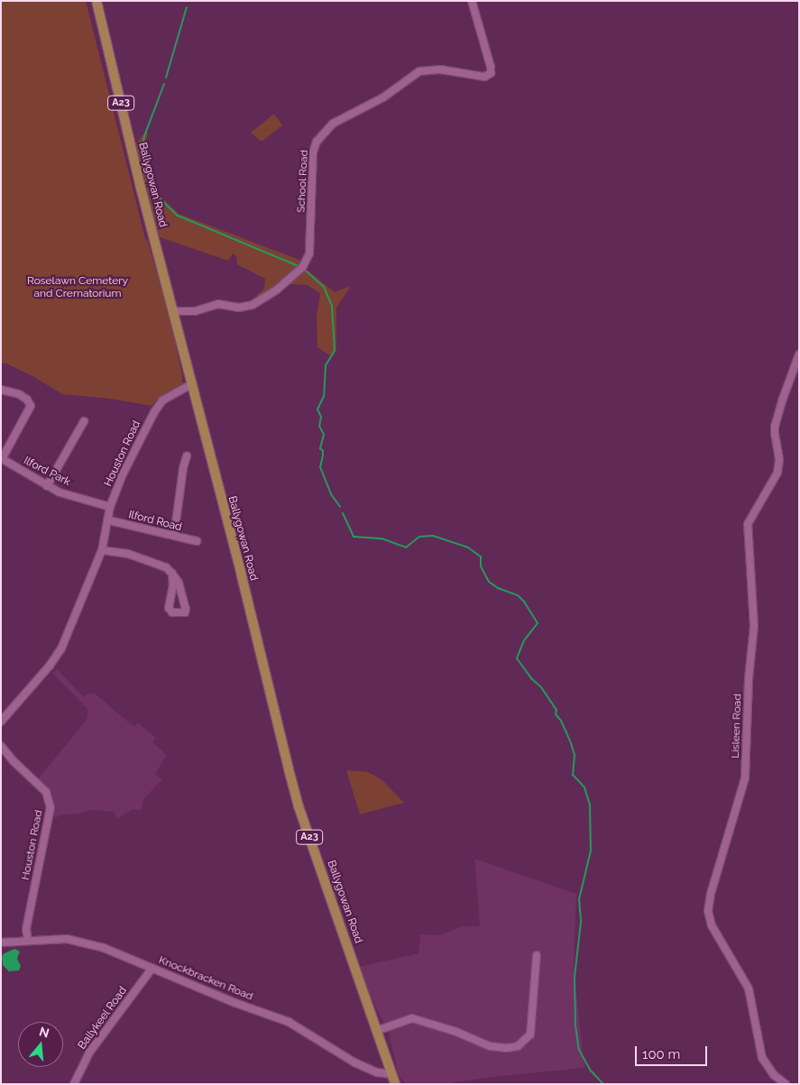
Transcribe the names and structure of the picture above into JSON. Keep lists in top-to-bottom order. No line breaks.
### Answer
{"streets":{"main road":["A23","Ballygowan Road"],"street":["School Road","Houston Road","Ilford Park","Ilford Road","Lisleen Road","Knockbracken Road","Ballykeel Road"]},"crossings":[["A23","Ballygowan Road"],["A23","Knockbracken Road"],["School Road","Ballygowan Road"],["Ballygowan Road","Houston Road"],["Ballygowan Road","Knockbracken Road"],["Houston Road","Ilford Park"],["Houston Road","Ilford Road"],["Houston Road","Knockbracken Road"],["Knockbracken Road","Ballykeel Road"]],"parks":["Roselawn Cemetery and Crematorium"],"scale_bar":"100 m","north":"top"}
